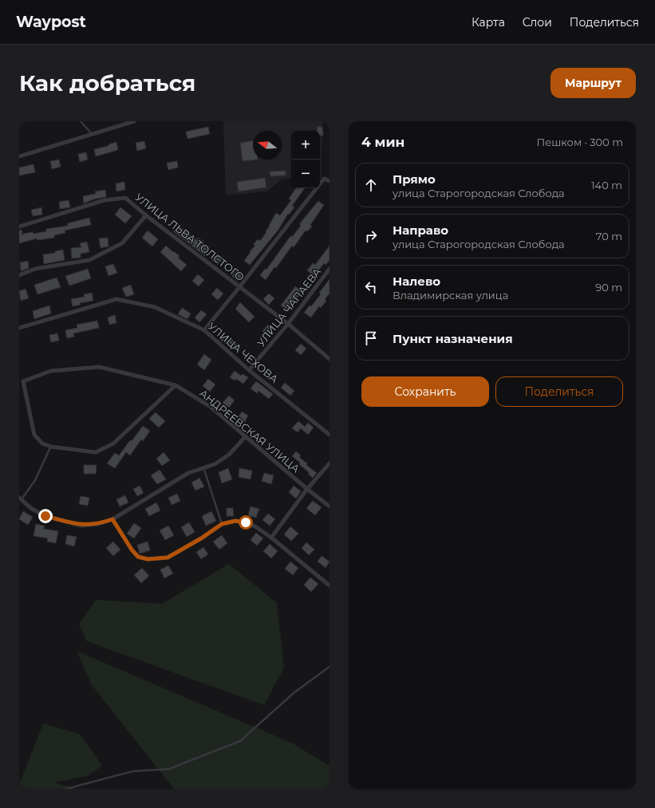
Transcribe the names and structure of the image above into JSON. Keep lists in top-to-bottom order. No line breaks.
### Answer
{"streets":{"street":["УЛИЦА ЛЬВА ТОЛСТОГО","УЛИЦА ЧАПАЕВА","УЛИЦА ЧЕХОВА","АНДРЕЕВСКАЯ УЛИЦА"]},"crossings":[["УЛИЦА ЛЬВА ТОЛСТОГО","УЛИЦА ЧАПАЕВА"],["УЛИЦА ЧАПАЕВА","УЛИЦА ЧЕХОВА"]],"north":"left","page":{"header":"Waypost","nav":["Карта","Слои","Поделиться"],"buttons":["Маршрут",["Сохранить","Поделиться"]],"title":"Как добраться","heading":["4 мин","Пешком · 300 m"],"map_buttons":["+","−"],"list":[["Прямо","улица Старогородская Слобода","140 m"],["Направо","улица Старогородская Слобода","70 m"],["Налево","Владимирская улица","90 m"],"Пункт назначения"]}}
